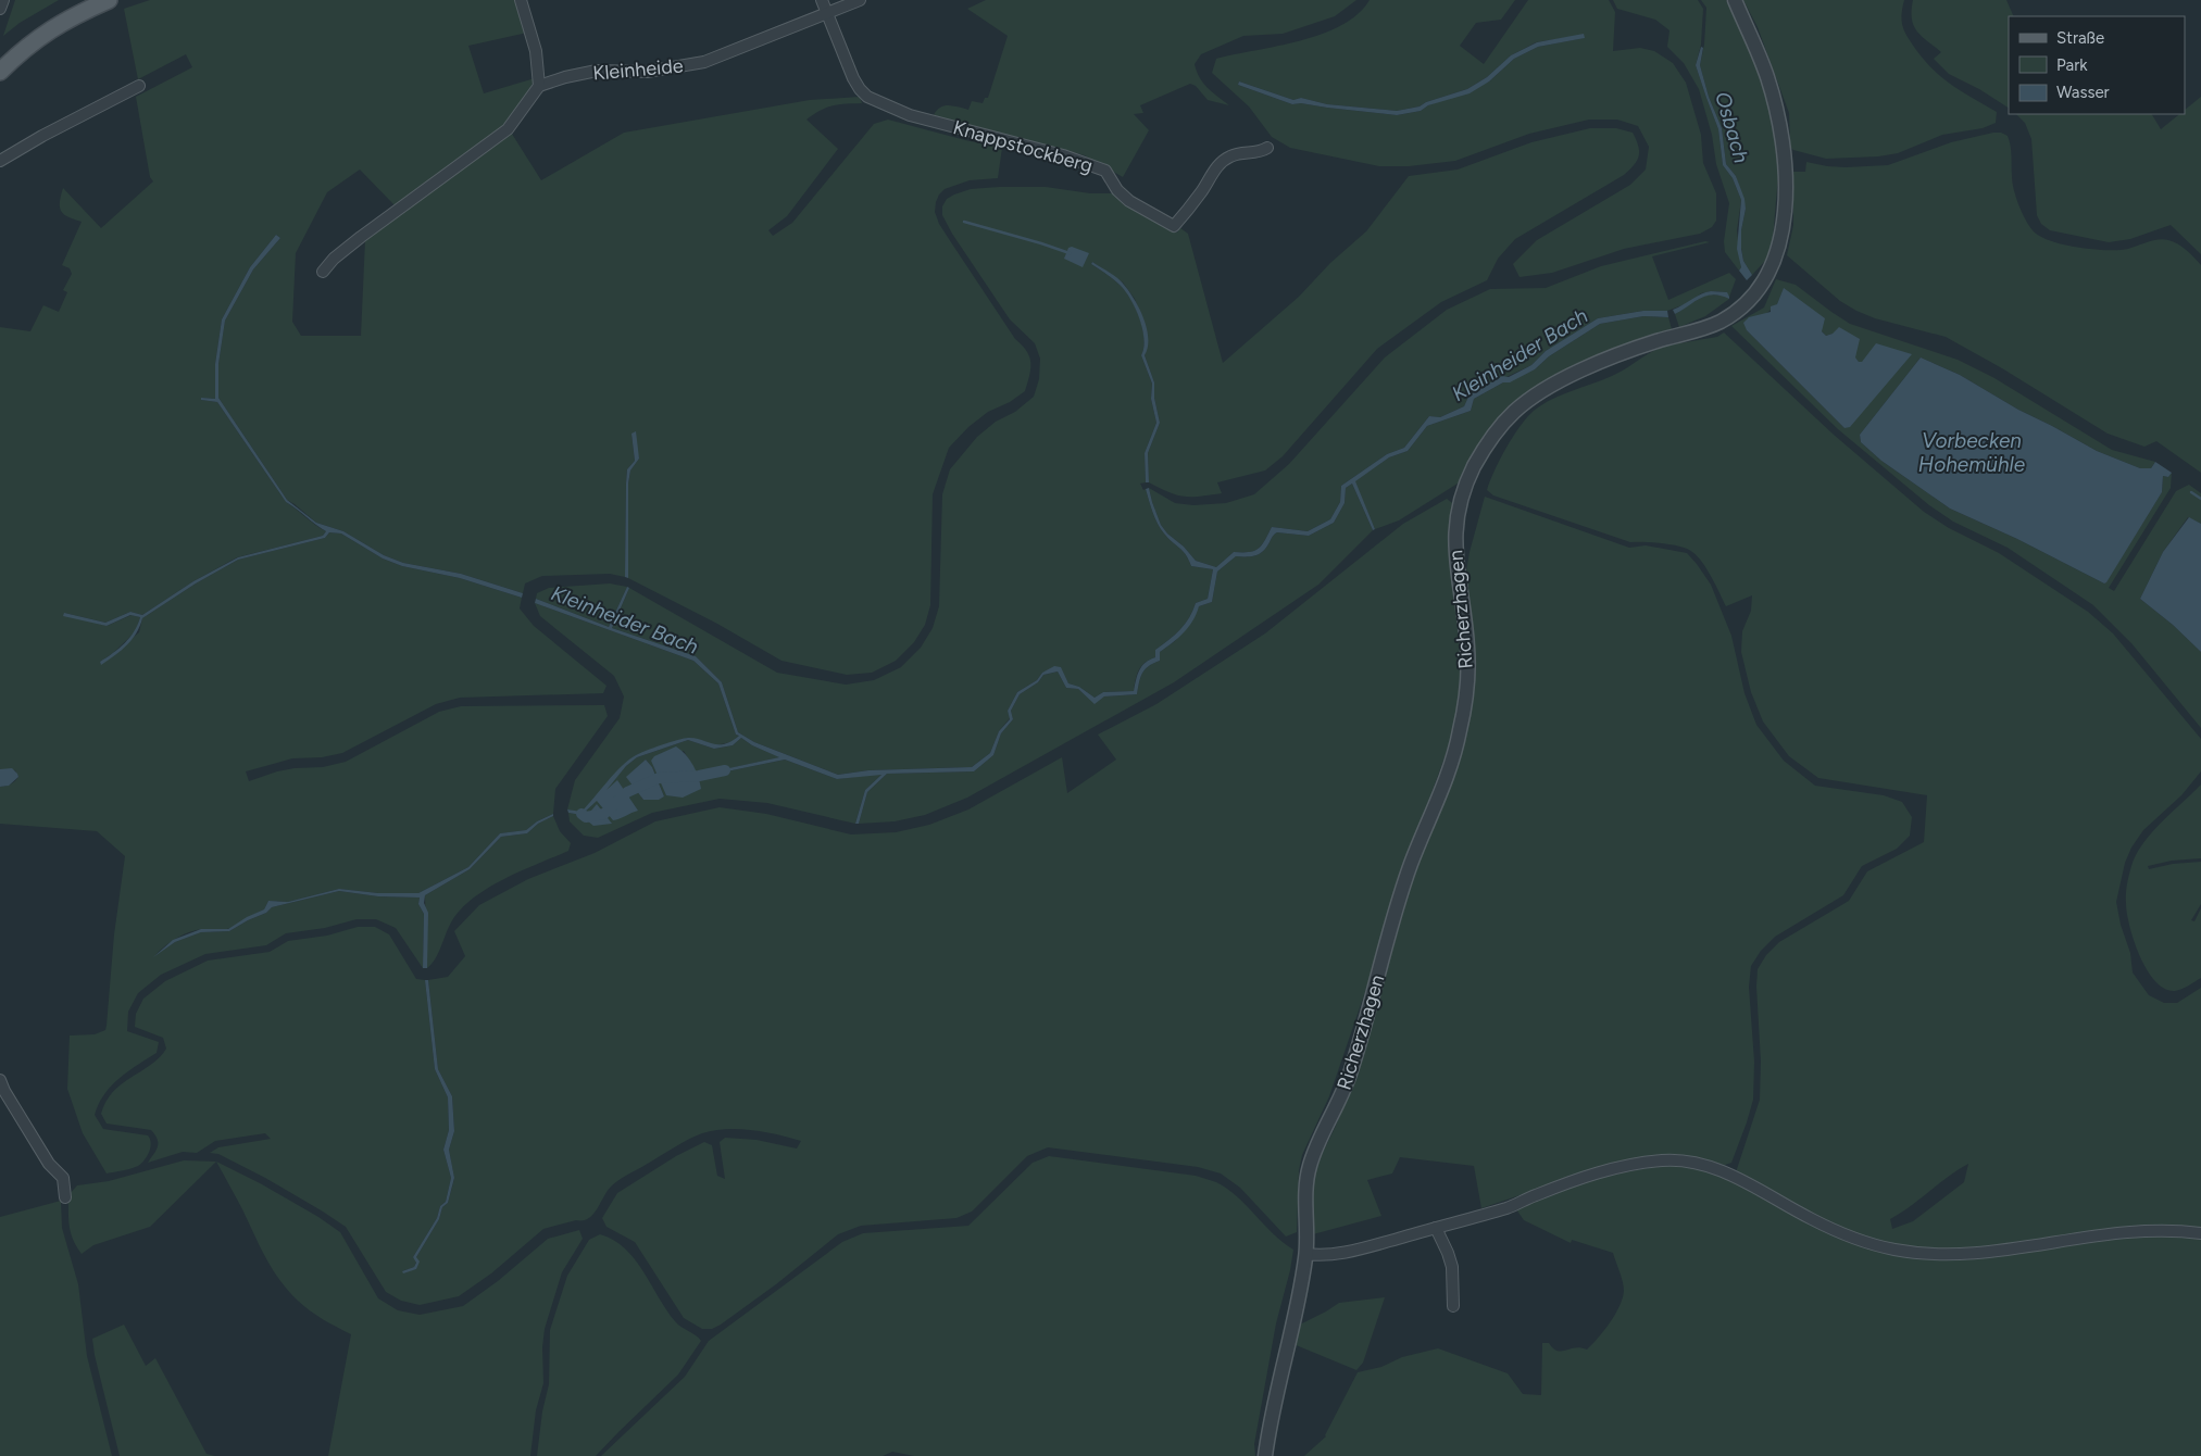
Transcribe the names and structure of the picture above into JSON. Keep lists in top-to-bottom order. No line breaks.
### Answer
{"streets":{"street":["Kleinheide","Knappstockberg","Richerzhagen"]},"crossings":[["Kleinheide","Knappstockberg"]],"water":["Osbach","Kleinheider Bach","Vorbecken Hohemühle"],"legend":["Straße","Park","Wasser"]}
